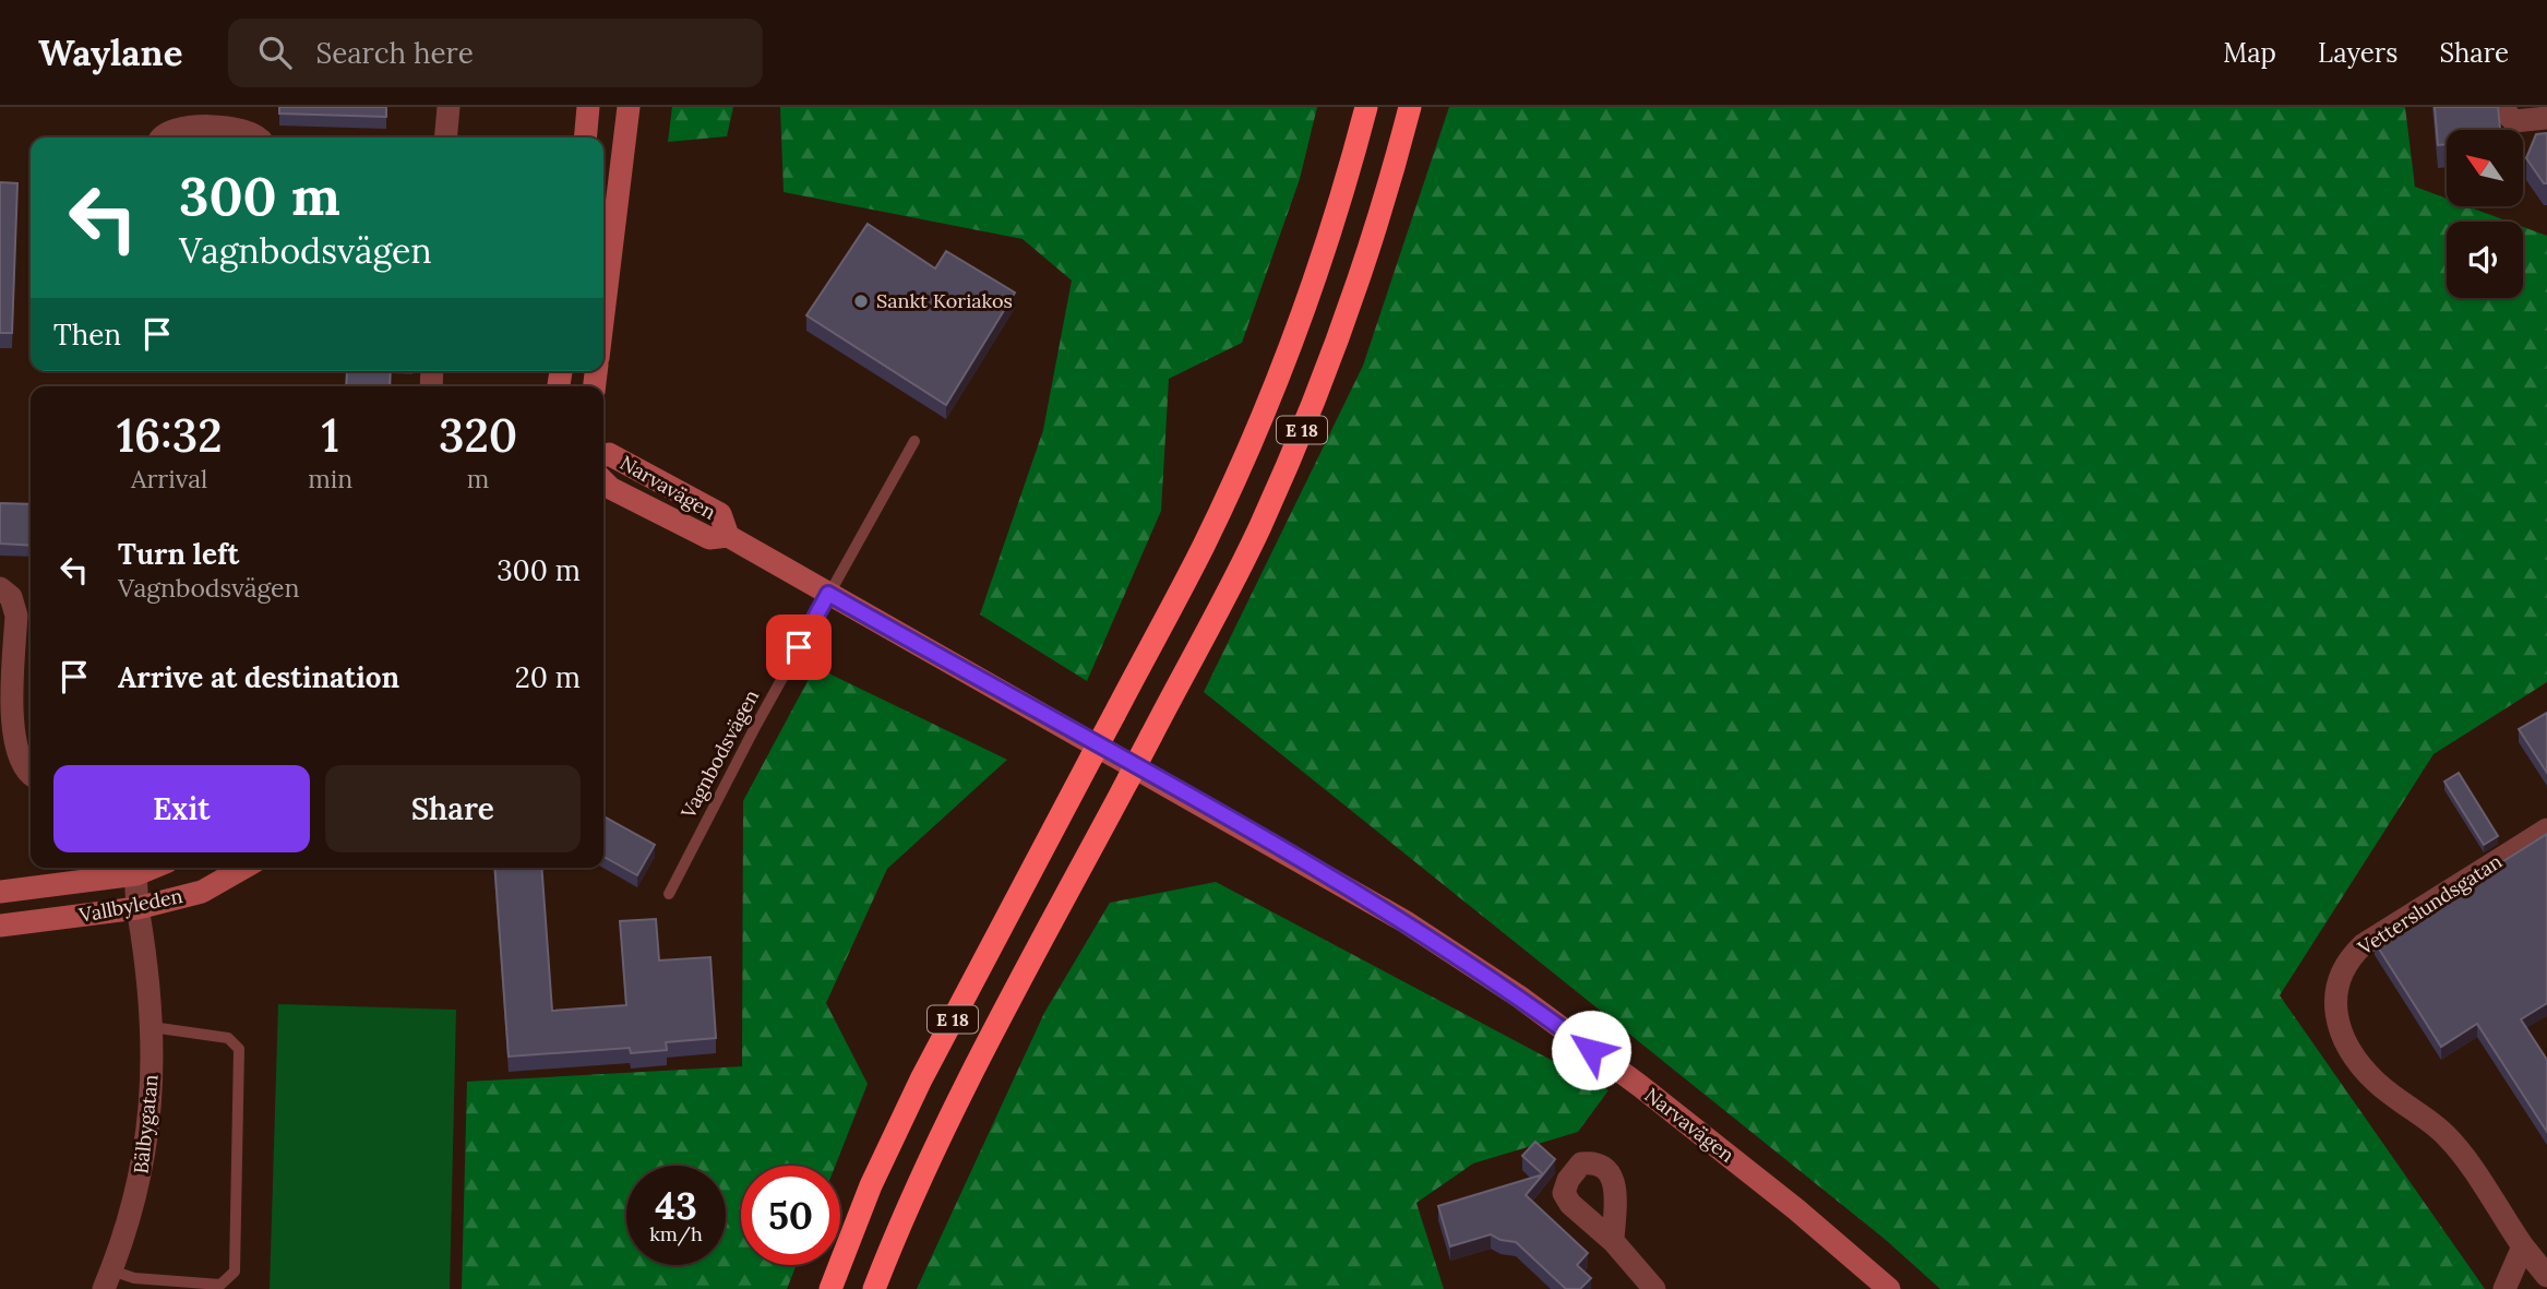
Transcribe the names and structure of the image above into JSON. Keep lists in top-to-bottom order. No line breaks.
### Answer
{"streets":{"highway":["E 18"],"main road":["Narvavägen","Vallbyleden"],"street":["Vetterslundsgatan","Bälbygatan"],"lane":["Vagnbodsvägen"]},"crossings":[["Narvavägen","Vagnbodsvägen"],["Vallbyleden","Bälbygatan"]],"places":["Sankt Koriakos"],"north":"top left","page":{"header":"Waylane","search":"Search here","nav":["Map","Layers","Share"],"turn":["300 m","Vagnbodsvägen"],"then":"Then","eta":["16:32","Arrival","1","min","320","m"],"list":[{"name":"Turn left","note":"Vagnbodsvägen","value":"300 m"},{"name":"Arrive at destination","value":"20 m"}],"buttons":["Exit","Share"],"speed":"43 km/h","limit":"50"}}
